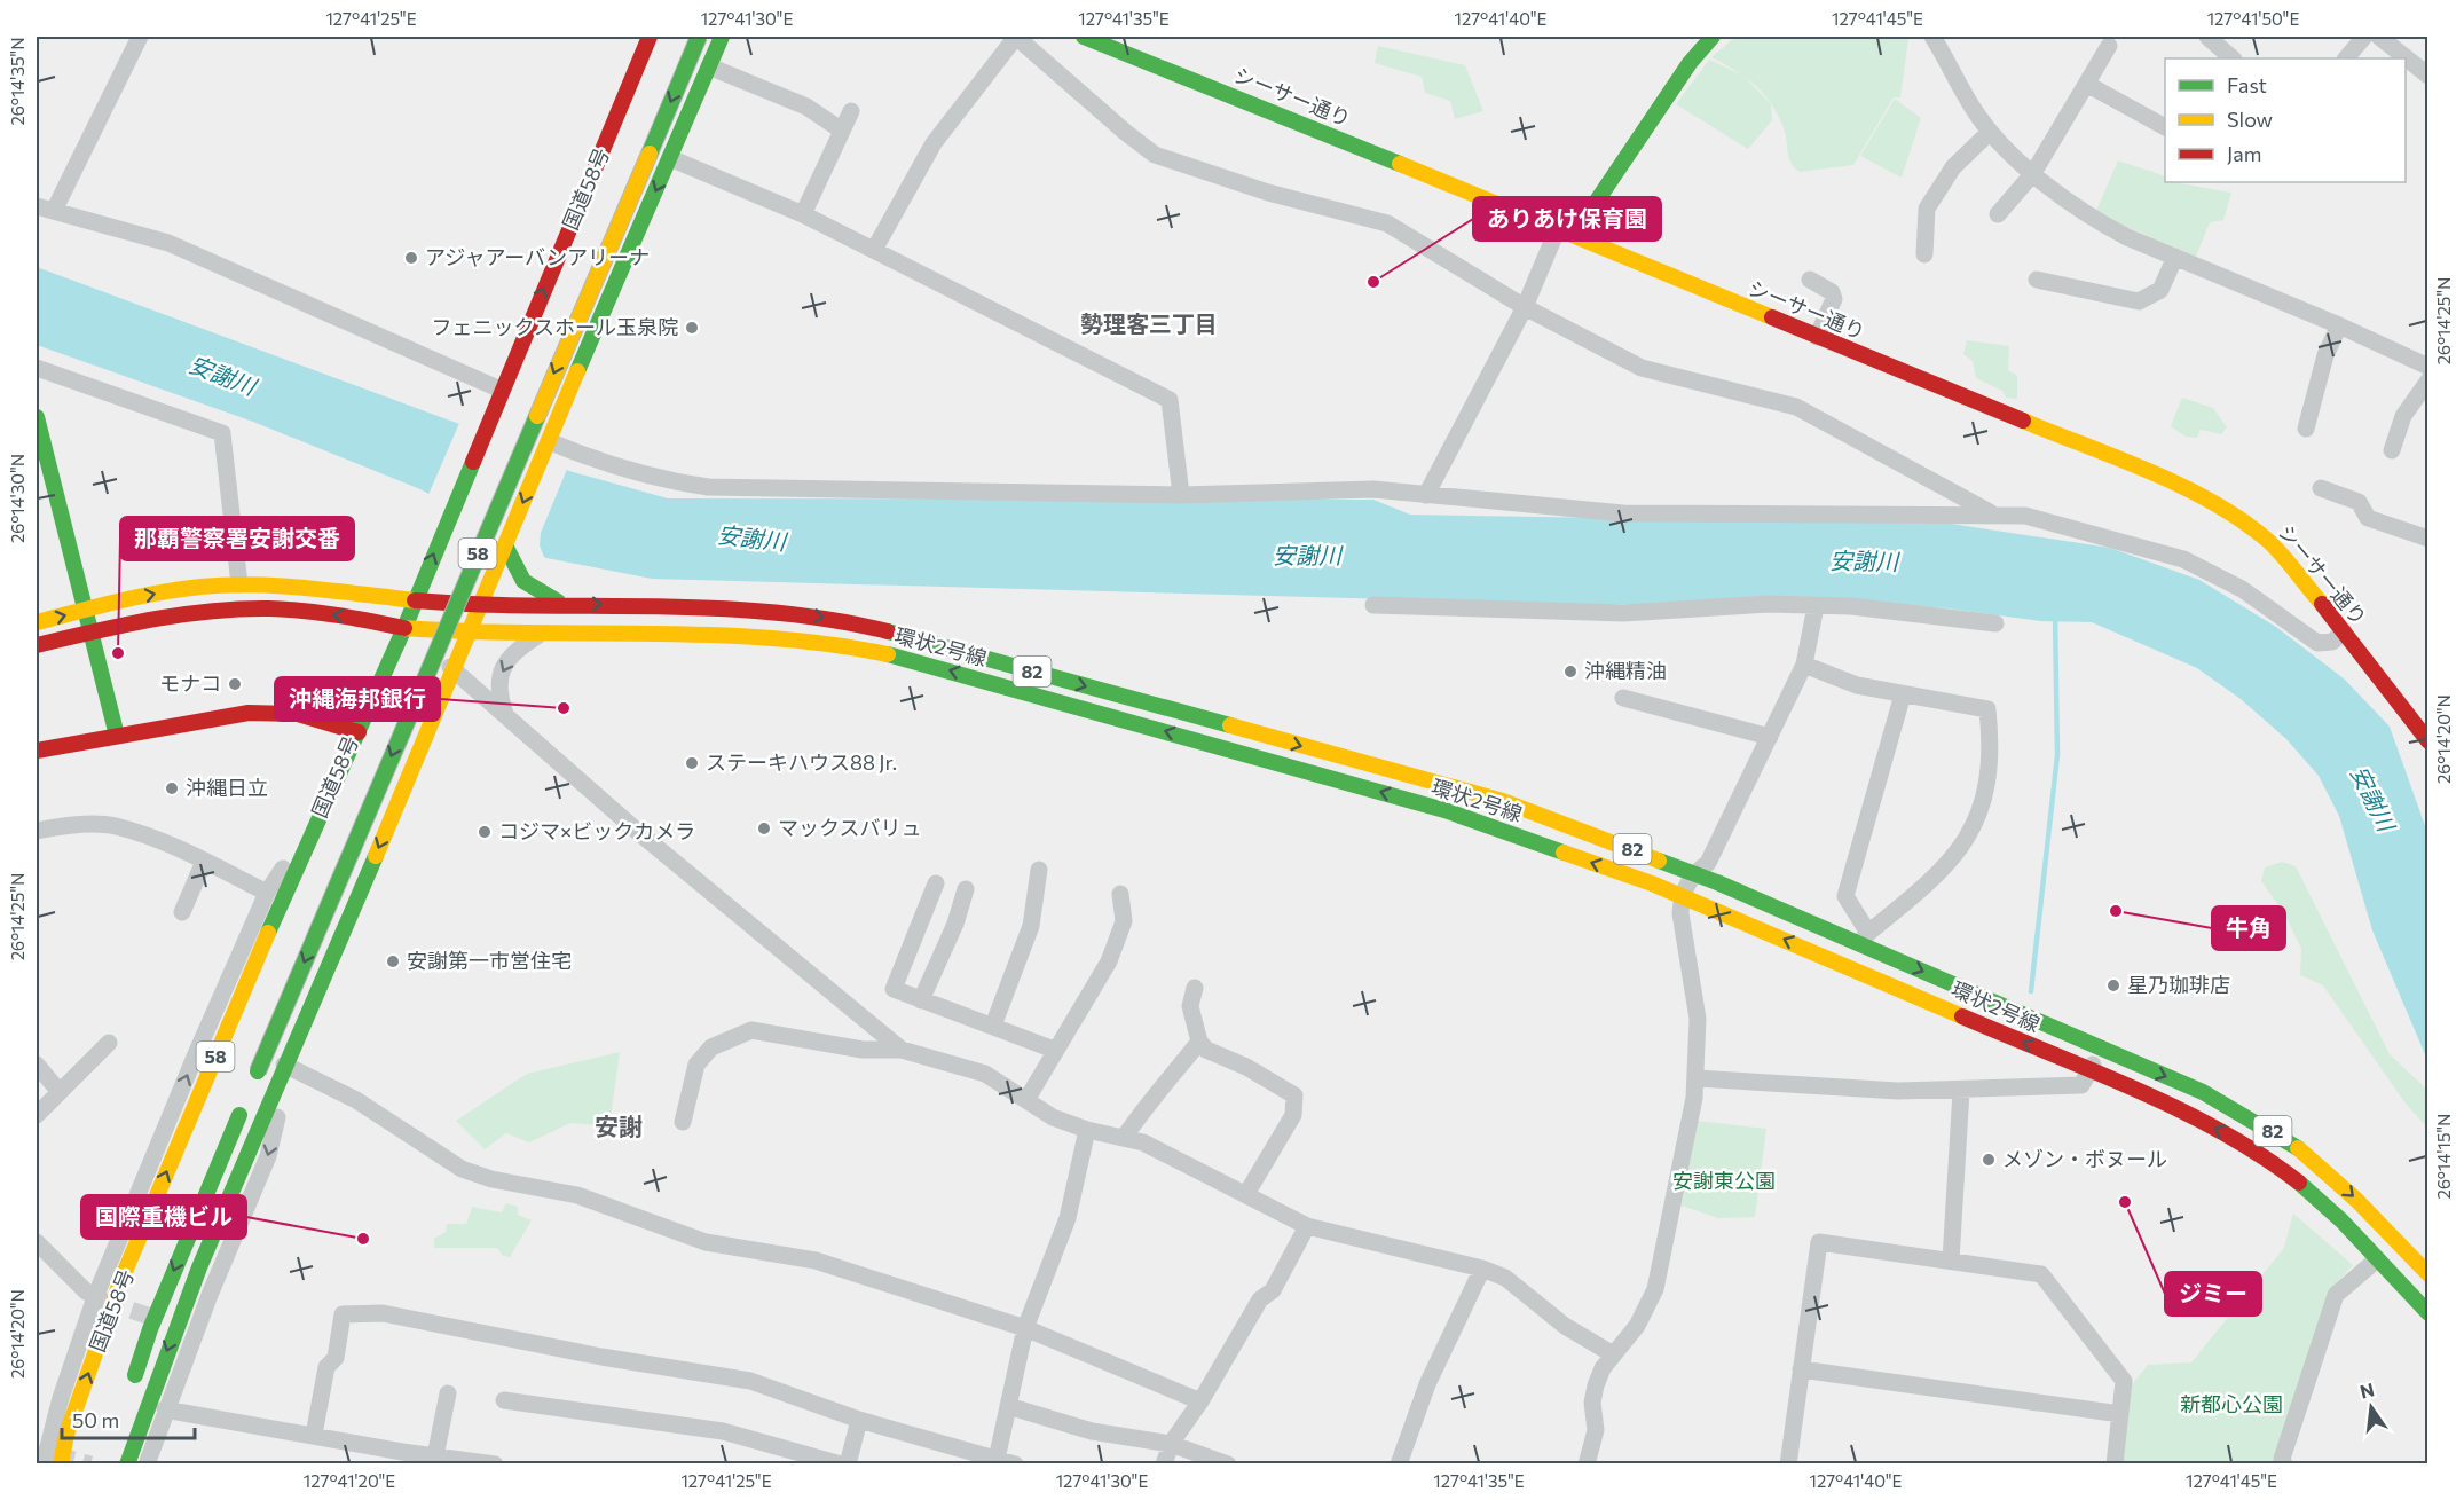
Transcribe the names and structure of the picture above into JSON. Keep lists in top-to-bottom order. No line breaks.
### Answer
{"streets":{"main road":["シーサー通り","国道58号","58","環状2号線","82"]},"crossings":[["58","環状2号線"]],"districts":["勢理客三丁目","安謝"],"water":["安謝川"],"parks":["安謝東公園","新都心公園"],"places":["アジャアーバンアリーナ","ありあけ保育園","フェニックスホール玉泉院","那覇警察署安謝交番","沖縄精油","モナコ","沖縄海邦銀行","ステーキハウス88 Jr.","沖縄日立","マックスバリュ","コジマ×ビックカメラ","牛角","安謝第一市営住宅","星乃珈琲店","メゾン・ボヌール","ジミー","国際重機ビル"],"legend":["Fast","Slow","Jam"],"scale_bar":"50 m","north":"top","coordinates":["127°41'25\"E","127°41'30\"E","127°41'35\"E","127°41'40\"E","127°41'45\"E","127°41'50\"E","26°14'35\"N","26°14'25\"N","26°14'30\"N","26°14'20\"N","26°14'15\"N","127°41'20\"E"]}
